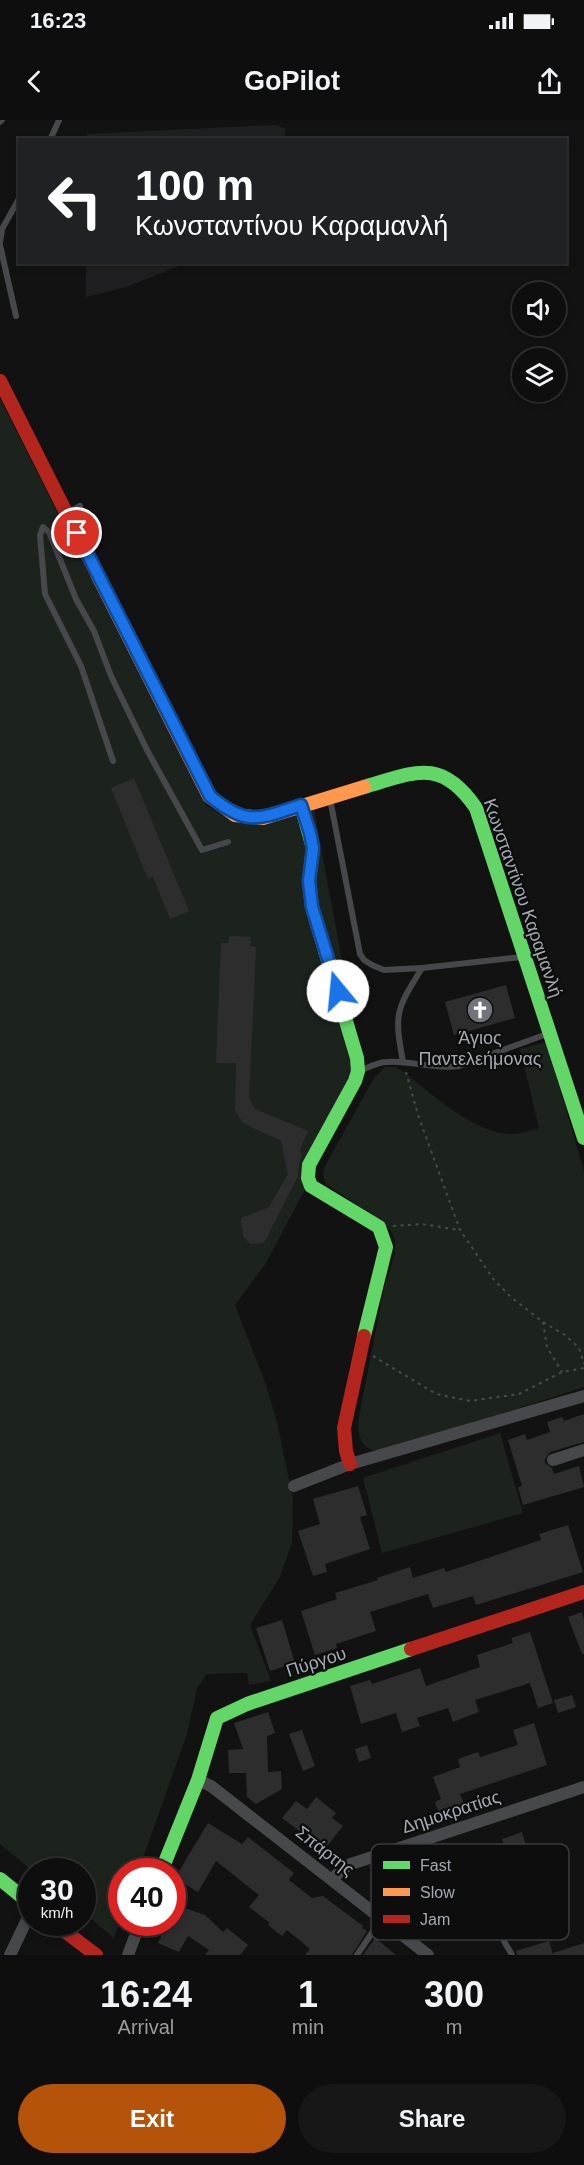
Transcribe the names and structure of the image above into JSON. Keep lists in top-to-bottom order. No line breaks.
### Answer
{"streets":{"street":["Κωνσταντίνου Καραμανλή","Πύργου","Δημοκρατίας","Σπάρτης"]},"crossings":[["Πύργου","Σπάρτης"],["Δημοκρατίας","Σπάρτης"]],"places":{"church":["Άγιος Παντελεήμονας"]},"legend":["Fast","Slow","Jam"],"page":{"status":"16:23","header":"GoPilot","turn":["100 m","Κωνσταντίνου Καραμανλή"],"speed":"30 km/h","limit":"40","eta":["16:24","Arrival","1","min","300","m"],"buttons":["Exit","Share"]}}
